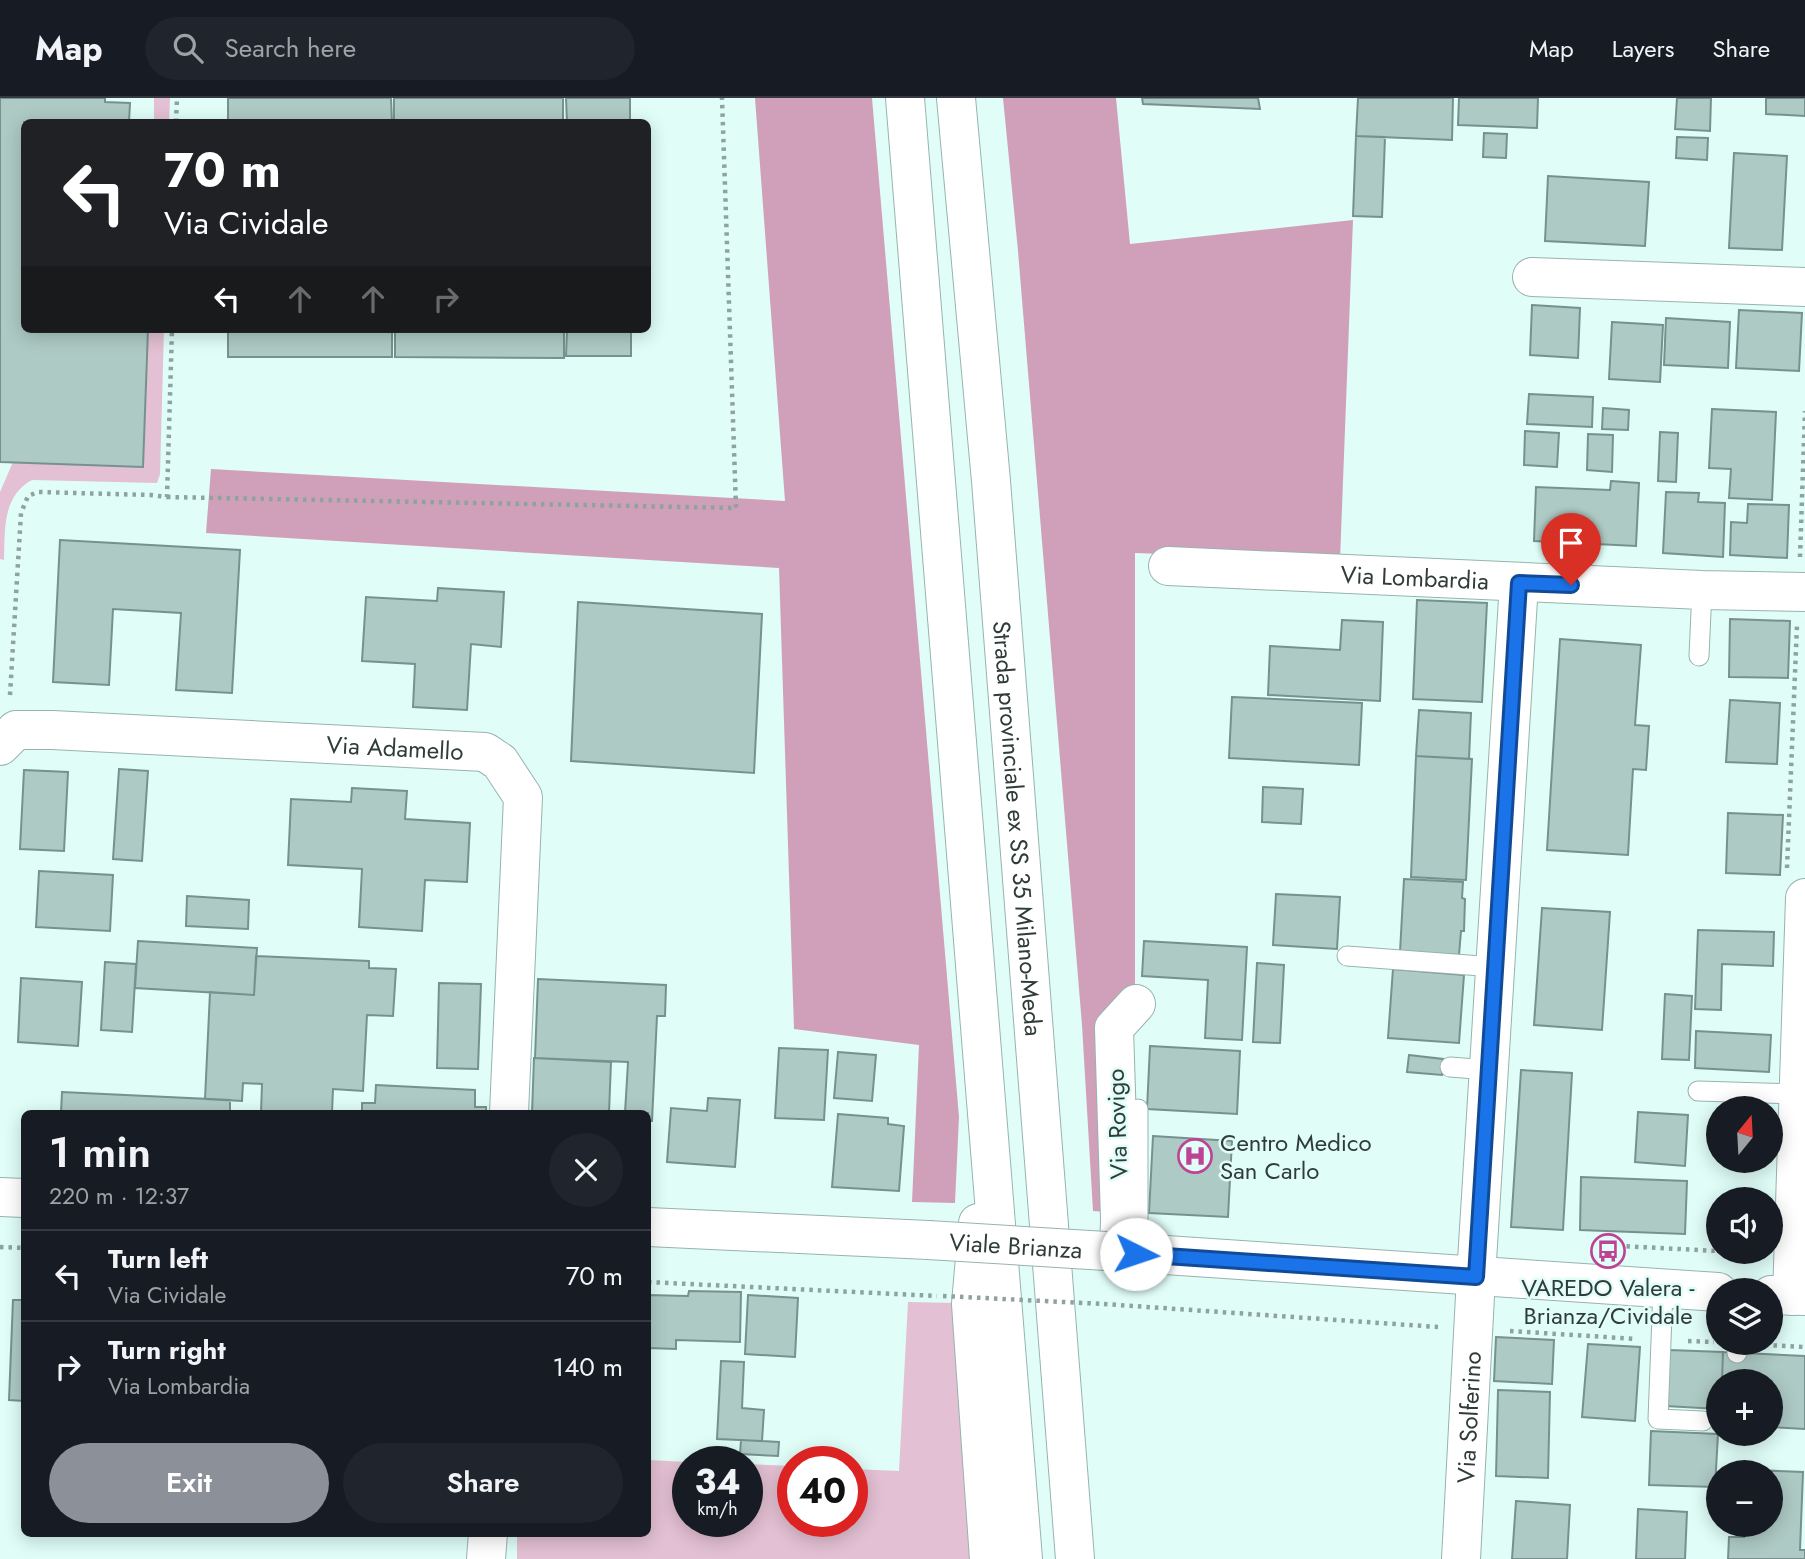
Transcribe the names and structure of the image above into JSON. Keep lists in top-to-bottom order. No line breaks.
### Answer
{"streets":{"main road":["Via Lombardia","Via Adamello","Strada provinciale ex SS 35 Milano-Meda","Via Rovigo","Viale Brianza","Via Solferino"]},"crossings":[["Via Lombardia","Via Solferino"],["Via Rovigo","Viale Brianza"],["Viale Brianza","Via Solferino"]],"places":{"hospital":["Centro Medico San Carlo"],"bus stop":["VAREDO Valera - Brianza/Cividale"]},"north":"top","page":{"header":"Map","search":"Search here","nav":["Map","Layers","Share"],"turn":["70 m","Via Cividale"],"map_buttons":["+","−"],"heading":["1 min","220 m · 12:37"],"list":[{"name":"Turn left","note":"Via Cividale","value":"70 m"},{"name":"Turn right","note":"Via Lombardia","value":"140 m"}],"buttons":["Exit","Share"],"speed":"34 km/h","limit":"40"}}
